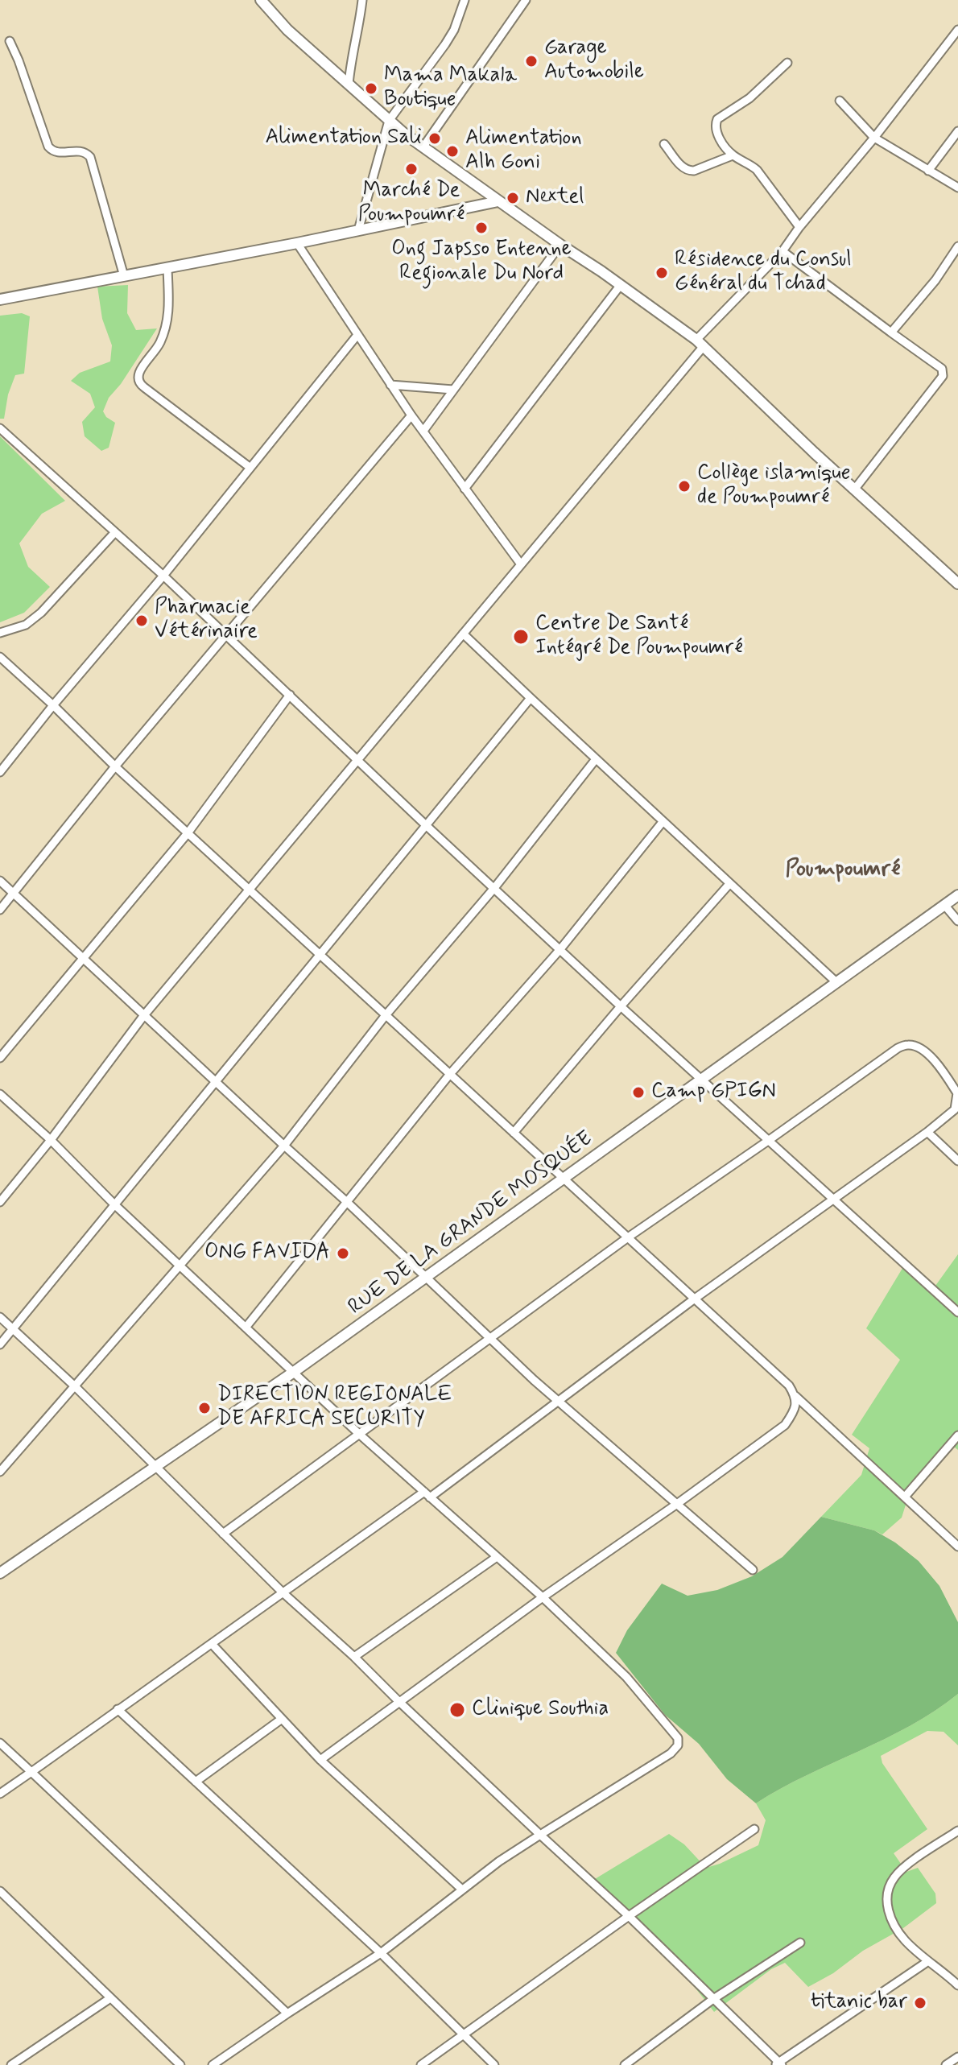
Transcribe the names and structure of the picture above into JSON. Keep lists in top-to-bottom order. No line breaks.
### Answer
{"streets":{"street":["RUE DE LA GRANDE MOSQUÉE"]},"districts":["Poumpoumré"],"places":["Garage Automobile","Mama Makala Boutique","Alimentation Sali","Alimentation Alh Goni","Marché De Poumpoumré","Nextel","Ong Japsso Entenne Regionale Du Nord","Résidence du Consul Général du Tchad","Collège islamique de Poumpoumré","Pharmacie Vétérinaire","Centre De Santé Intégré De Poumpoumré","Camp GPIGN","ONG FAVIDA","DIRECTION REGIONALE DE AFRICA SECURITY","Clinique Southia","titanic bar"]}
